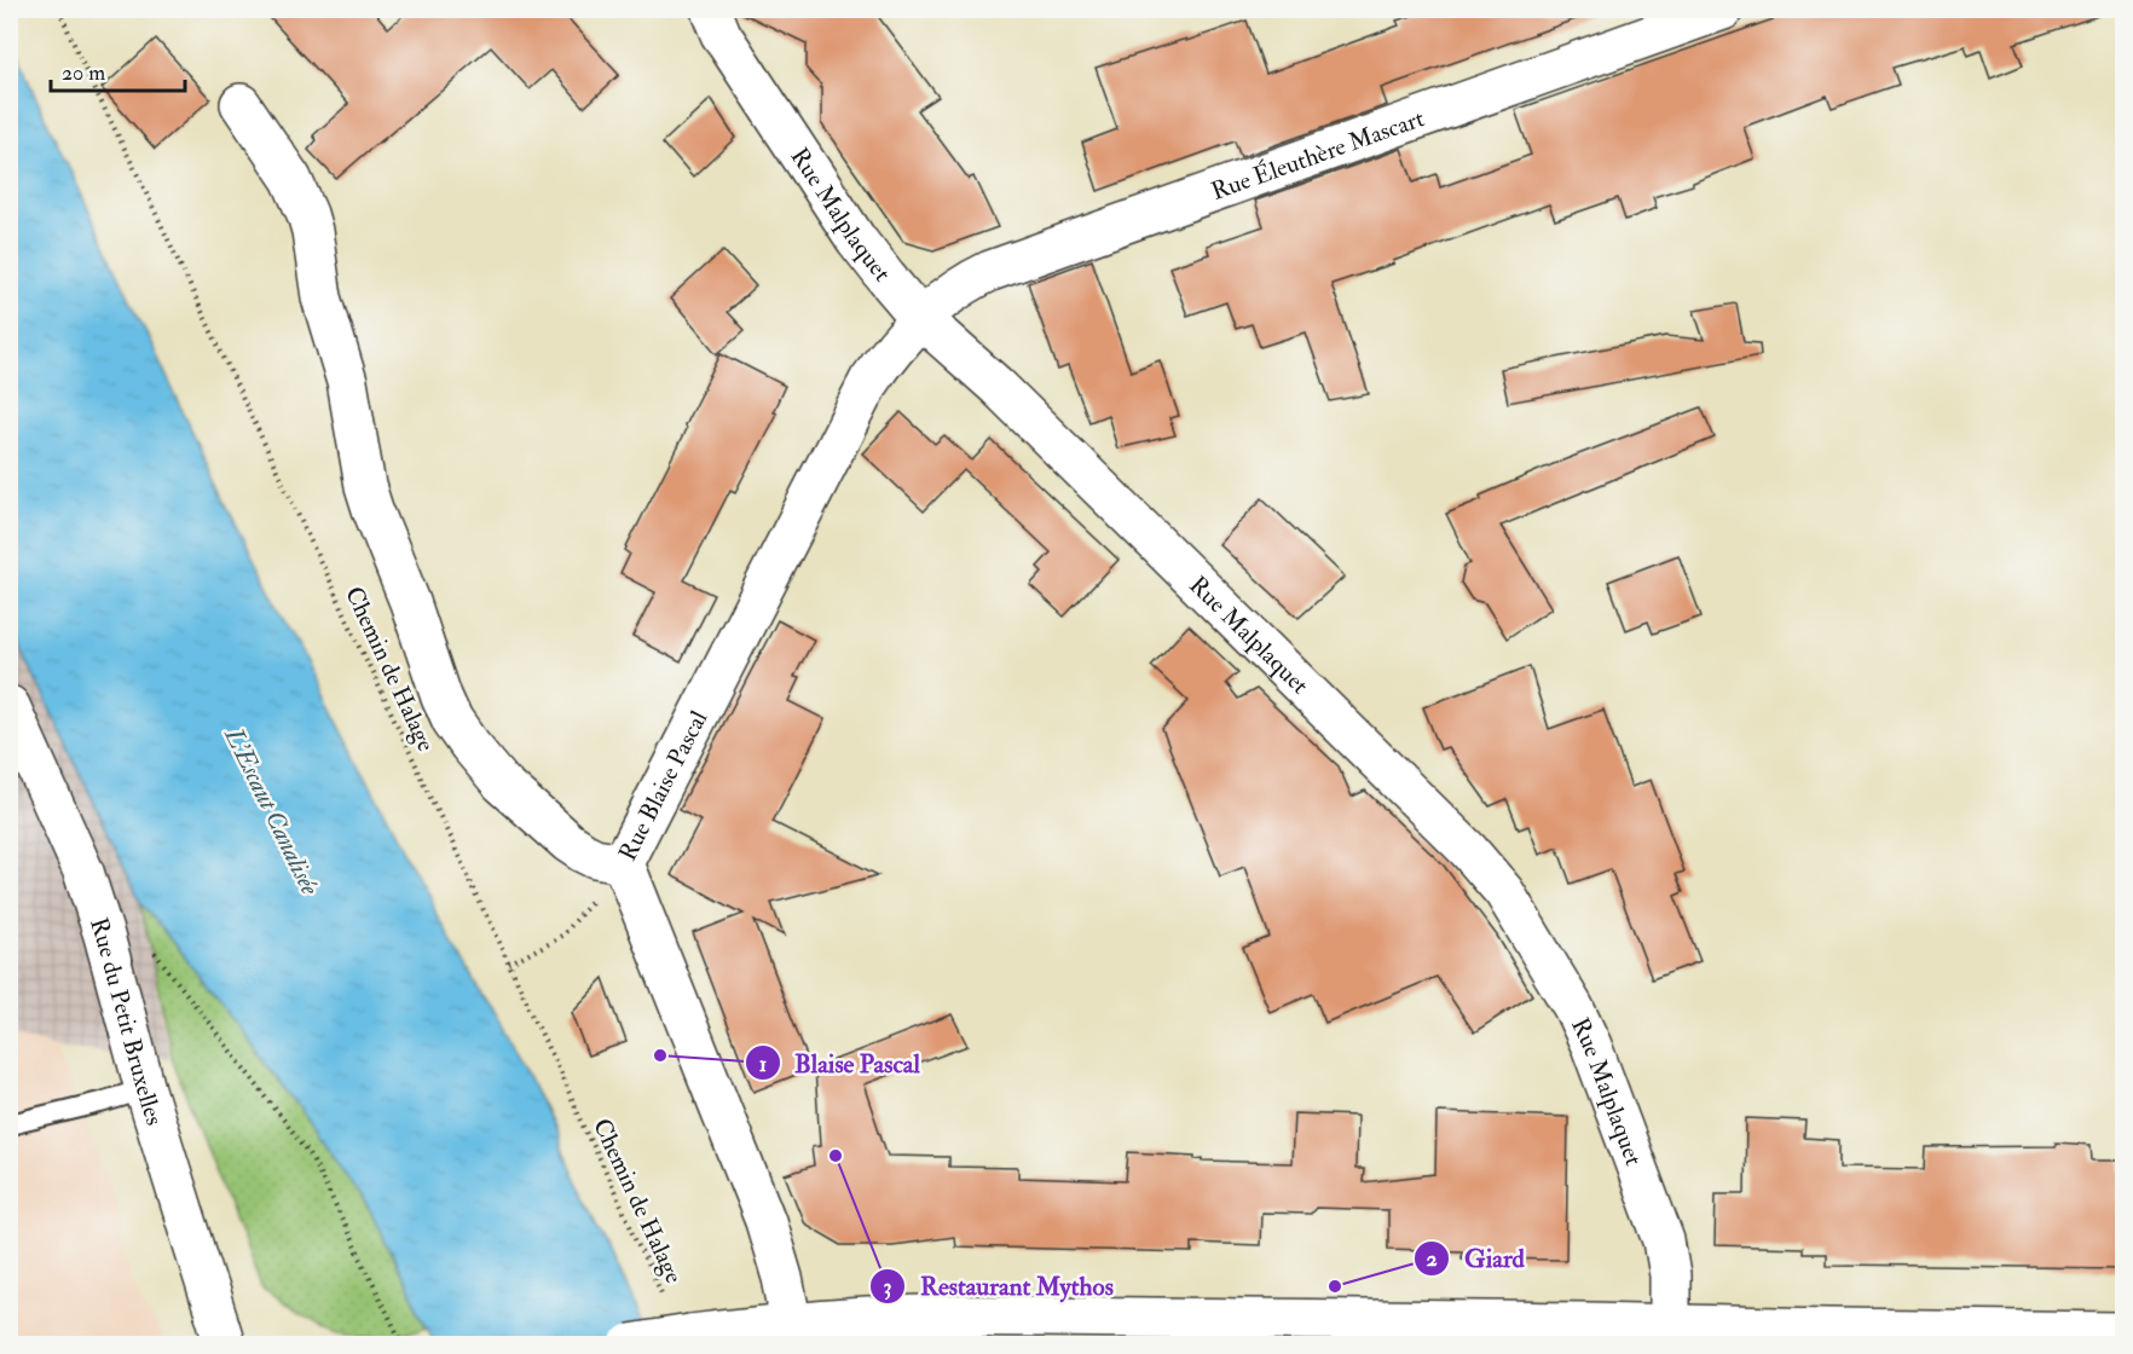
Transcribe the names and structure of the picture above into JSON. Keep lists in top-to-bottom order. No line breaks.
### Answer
{"streets":{"street":["Rue Éleuthère Mascart","Rue Malplaquet","Rue Blaise Pascal","Rue du Petit Bruxelles"],"path":["Chemin de Halage"]},"crossings":[["Rue Éleuthère Mascart","Rue Malplaquet"],["Rue Éleuthère Mascart","Rue Blaise Pascal"],["Rue Malplaquet","Rue Blaise Pascal"]],"water":["L'Escaut Canalisée"],"places":["Blaise Pascal","Restaurant Mythos","Giard"],"scale_bar":"20 m"}
